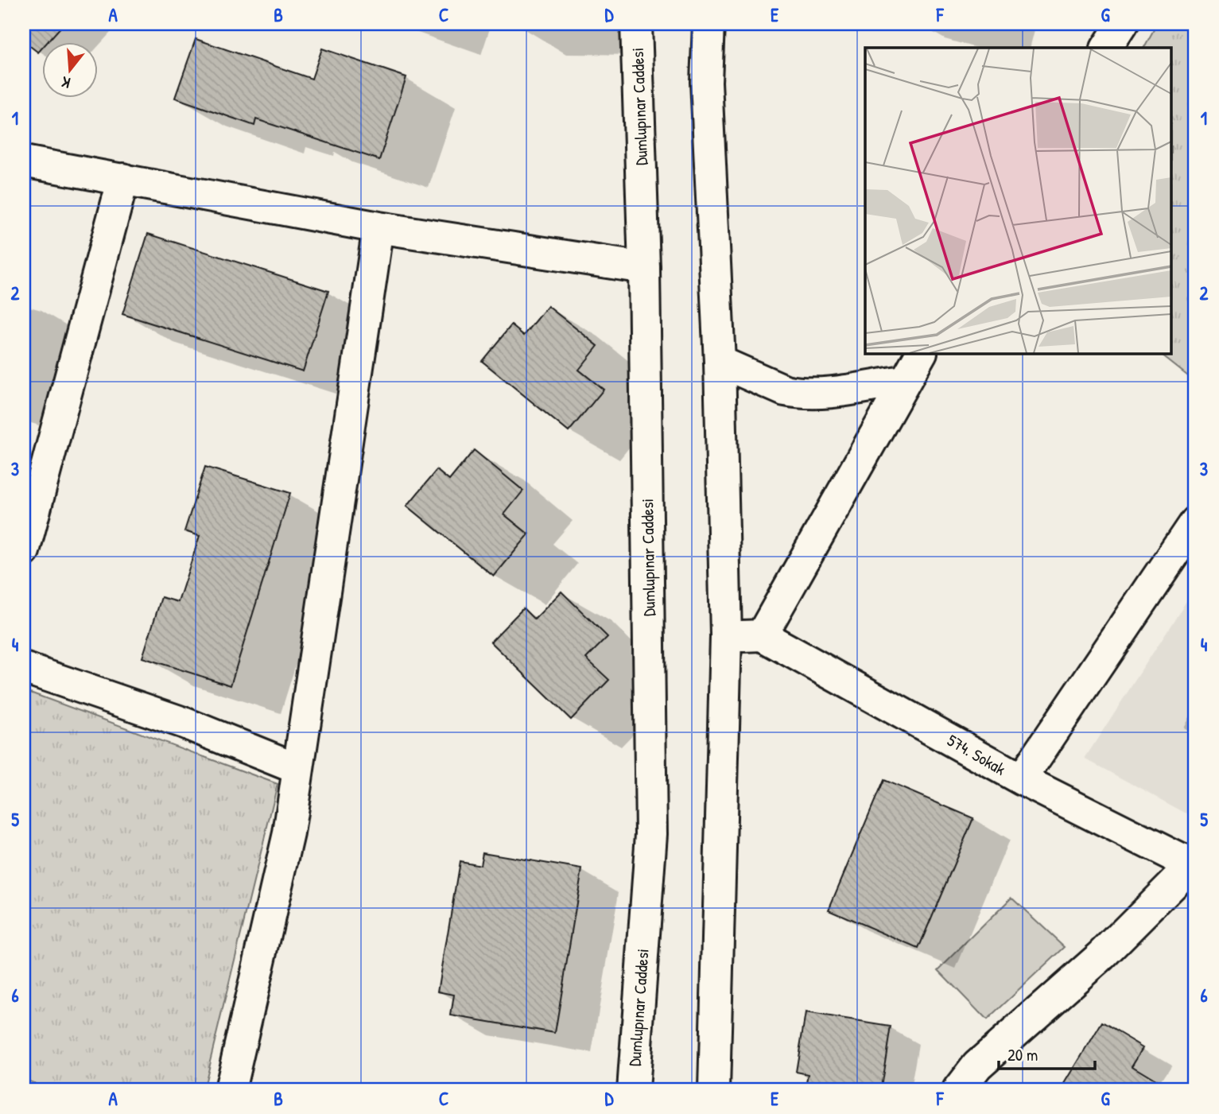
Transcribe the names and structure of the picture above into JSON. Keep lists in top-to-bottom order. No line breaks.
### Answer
{"streets":{"street":["Dumlupınar Caddesi","574. Sokak"]},"scale_bar":"20 m","north":"bottom","grid":{"columns":["A","B","C","D","E","F","G"],"rows":["1","2","3","4","5","6"]}}
